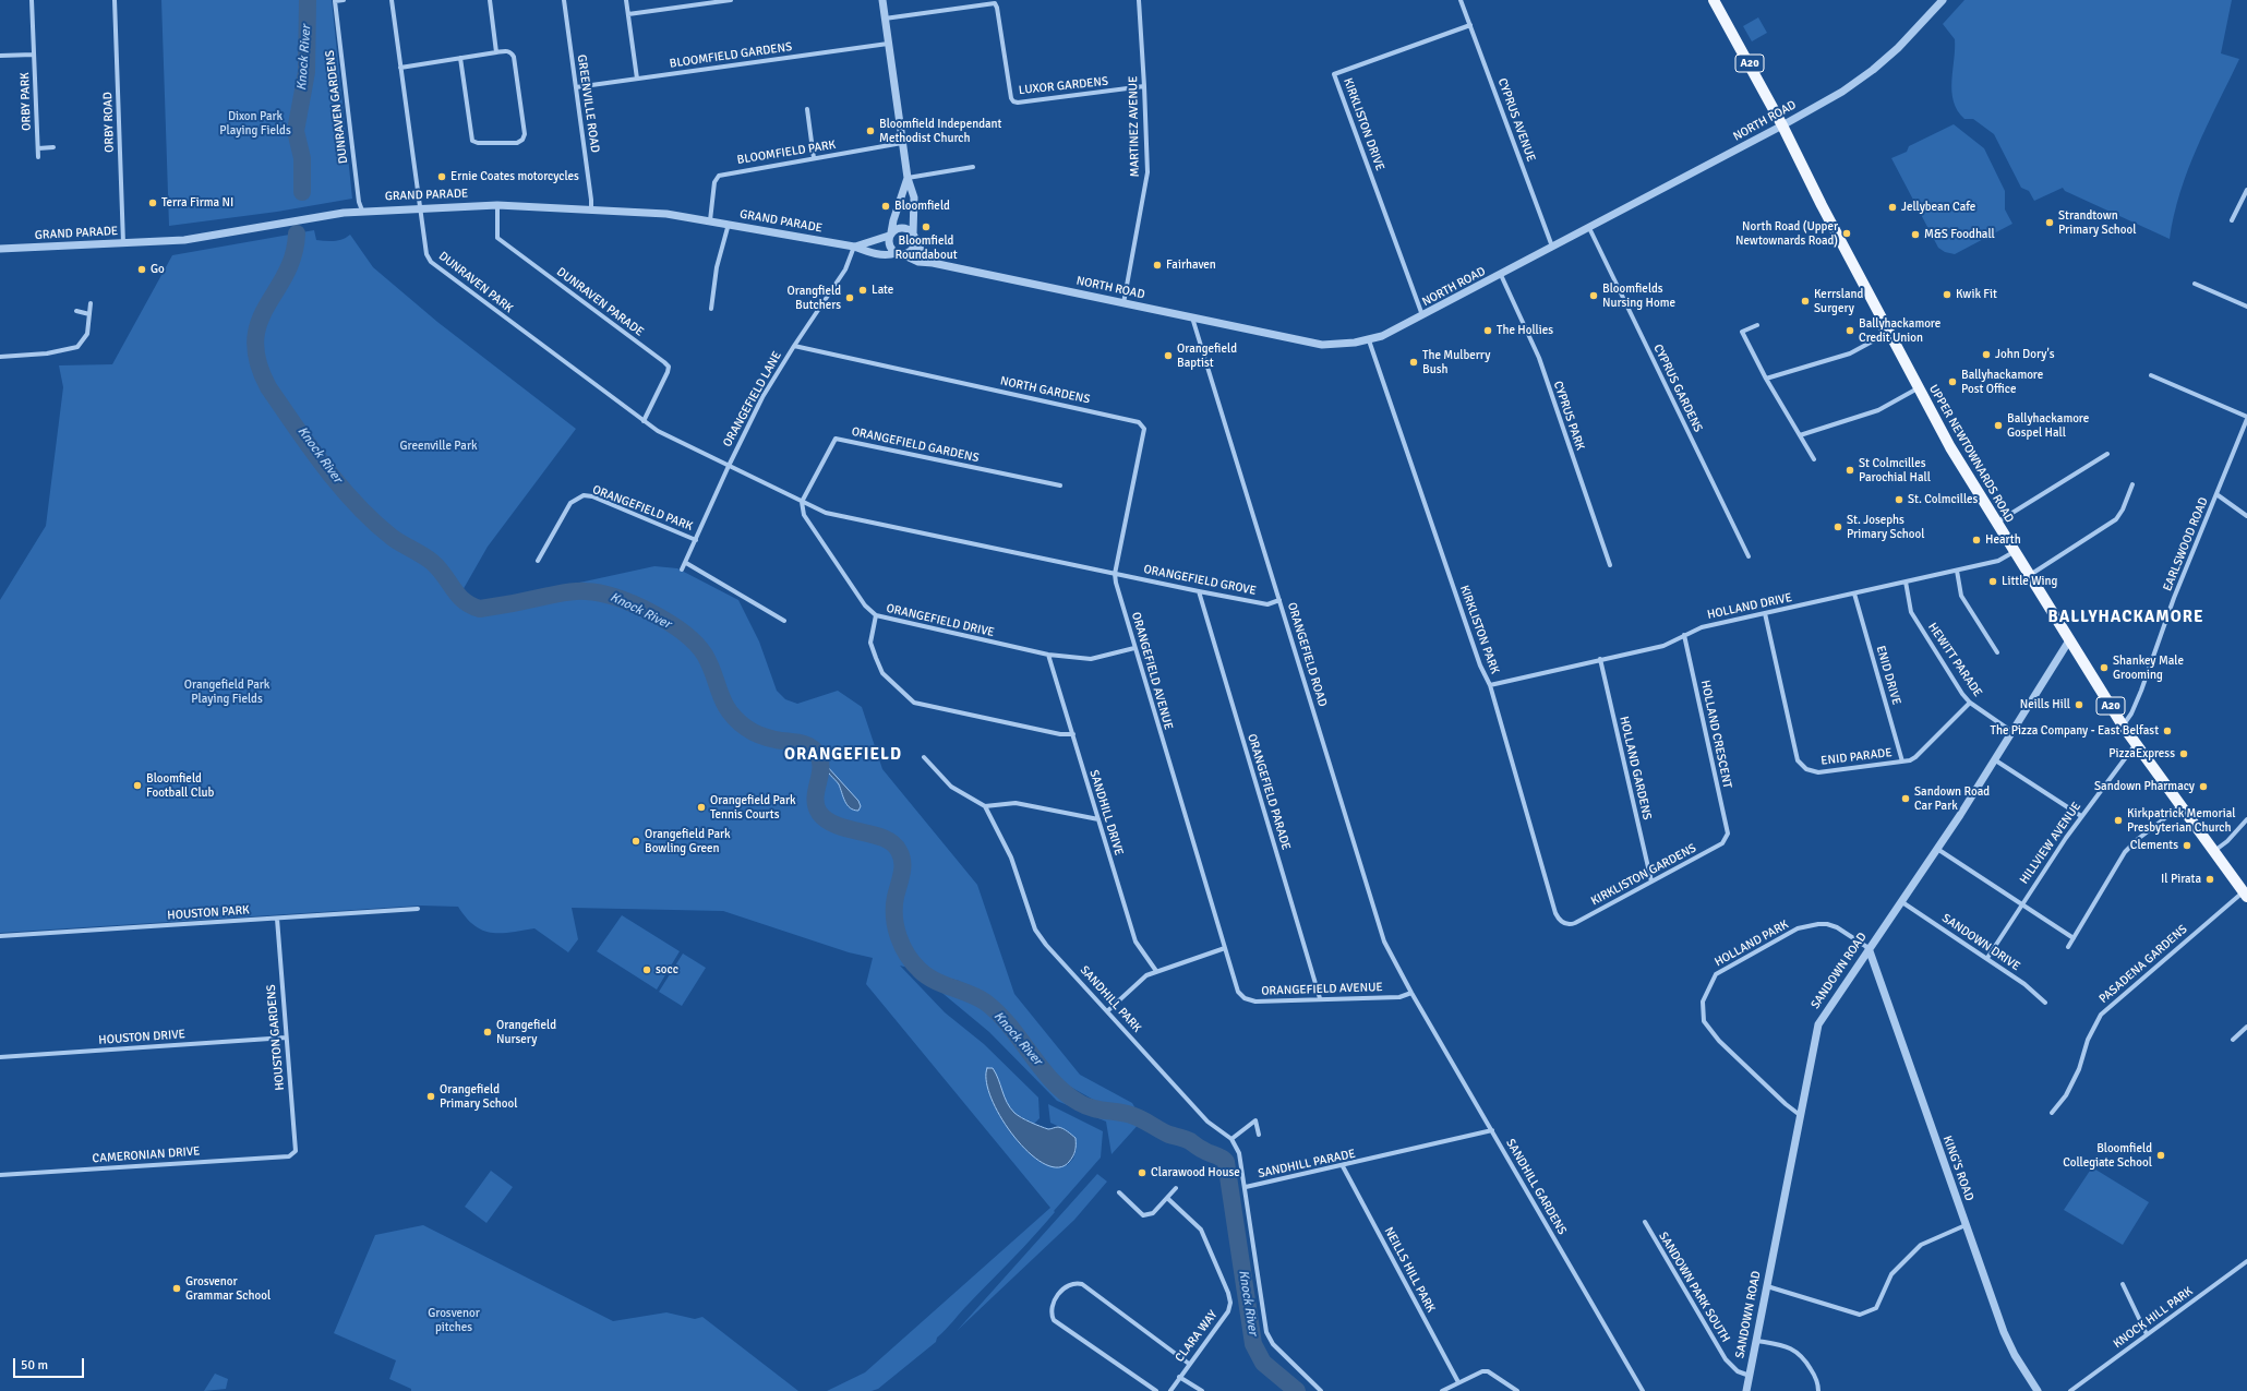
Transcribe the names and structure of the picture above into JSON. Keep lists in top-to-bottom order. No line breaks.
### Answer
{"streets":{"main road":["A20","UPPER NEWTOWNARDS ROAD"],"street":["BLOOMFIELD GARDENS","LUXOR GARDENS","ORBY PARK","GREENVILLE ROAD","DUNRAVEN GARDENS","CYPRUS AVENUE","NORTH ROAD","ORBY ROAD","KIRKLISTON DRIVE","MARTINEZ AVENUE","BLOOMFIELD PARK","GRAND PARADE","DUNRAVEN PARK","DUNRAVEN PARADE","CYPRUS GARDENS","NORTH GARDENS","ORANGEFIELD LANE","CYPRUS PARK","ORANGEFIELD GARDENS","ORANGEFIELD PARK","EARLSWOOD ROAD","ORANGEFIELD GROVE","HOLLAND DRIVE","ORANGEFIELD DRIVE","KIRKLISTON PARK","ORANGEFIELD ROAD","HEWITT PARADE","ORANGEFIELD AVENUE","ENID DRIVE","HOLLAND CRESCENT","ENID PARADE","HOLLAND GARDENS","ORANGEFIELD PARADE","SANDHILL DRIVE","HILLVIEW AVENUE","KIRKLISTON GARDENS","HOUSTON PARK","SANDOWN DRIVE","HOLLAND PARK","PASADENA GARDENS","SANDOWN ROAD","SANDHILL PARK","HOUSTON DRIVE","HOUSTON GARDENS","CAMERONIAN DRIVE","SANDHILL PARADE","KING'S ROAD","SANDHILL GARDENS","NEILLS HILL PARK","SANDOWN PARK SOUTH","KNOCK HILL PARK","CLARA WAY"]},"crossings":[["BLOOMFIELD GARDENS","GREENVILLE ROAD"],["LUXOR GARDENS","MARTINEZ AVENUE"],["GREENVILLE ROAD","GRAND PARADE"],["DUNRAVEN GARDENS","GRAND PARADE"],["CYPRUS AVENUE","NORTH ROAD"],["CYPRUS AVENUE","KIRKLISTON DRIVE"],["NORTH ROAD","KIRKLISTON DRIVE"],["NORTH ROAD","MARTINEZ AVENUE"],["NORTH ROAD","CYPRUS GARDENS"],["NORTH ROAD","CYPRUS PARK"],["NORTH ROAD","UPPER NEWTOWNARDS ROAD"],["NORTH ROAD","KIRKLISTON PARK"],["NORTH ROAD","ORANGEFIELD ROAD"],["ORBY ROAD","GRAND PARADE"],["BLOOMFIELD PARK","GRAND PARADE"],["GRAND PARADE","DUNRAVEN PARK"],["GRAND PARADE","DUNRAVEN PARADE"],["GRAND PARADE","ORANGEFIELD LANE"],["DUNRAVEN PARK","DUNRAVEN PARADE"],["DUNRAVEN PARK","ORANGEFIELD LANE"],["NORTH GARDENS","ORANGEFIELD LANE"],["NORTH GARDENS","ORANGEFIELD GROVE"],["NORTH GARDENS","ORANGEFIELD AVENUE"],["ORANGEFIELD LANE","ORANGEFIELD PARK"],["ORANGEFIELD GARDENS","ORANGEFIELD DRIVE"],["UPPER NEWTOWNARDS ROAD","EARLSWOOD ROAD"],["UPPER NEWTOWNARDS ROAD","HOLLAND DRIVE"],["UPPER NEWTOWNARDS ROAD","HILLVIEW AVENUE"],["UPPER NEWTOWNARDS ROAD","PASADENA GARDENS"],["UPPER NEWTOWNARDS ROAD","SANDOWN ROAD"],["ORANGEFIELD GROVE","ORANGEFIELD ROAD"],["ORANGEFIELD GROVE","ORANGEFIELD AVENUE"],["ORANGEFIELD GROVE","ORANGEFIELD PARADE"],["HOLLAND DRIVE","KIRKLISTON PARK"],["HOLLAND DRIVE","HEWITT PARADE"],["HOLLAND DRIVE","ENID DRIVE"],["HOLLAND DRIVE","HOLLAND CRESCENT"],["HOLLAND DRIVE","ENID PARADE"],["HOLLAND DRIVE","HOLLAND GARDENS"],["ORANGEFIELD DRIVE","ORANGEFIELD AVENUE"],["ORANGEFIELD DRIVE","SANDHILL DRIVE"],["KIRKLISTON PARK","KIRKLISTON GARDENS"],["ORANGEFIELD ROAD","ORANGEFIELD AVENUE"],["ORANGEFIELD ROAD","SANDHILL GARDENS"],["HEWITT PARADE","ENID PARADE"],["HEWITT PARADE","SANDOWN ROAD"],["ORANGEFIELD AVENUE","ORANGEFIELD PARADE"],["ORANGEFIELD AVENUE","SANDHILL GARDENS"],["ENID DRIVE","ENID PARADE"],["HOLLAND CRESCENT","KIRKLISTON GARDENS"],["HOLLAND GARDENS","KIRKLISTON GARDENS"],["HILLVIEW AVENUE","SANDOWN DRIVE"],["HOUSTON PARK","HOUSTON GARDENS"],["SANDOWN DRIVE","SANDOWN ROAD"],["HOLLAND PARK","SANDOWN ROAD"],["HOLLAND PARK","KING'S ROAD"],["SANDOWN ROAD","KING'S ROAD"],["SANDOWN ROAD","SANDOWN PARK SOUTH"],["HOUSTON DRIVE","HOUSTON GARDENS"],["HOUSTON GARDENS","CAMERONIAN DRIVE"],["SANDHILL PARADE","SANDHILL GARDENS"],["SANDHILL PARADE","NEILLS HILL PARK"]],"districts":["BALLYHACKAMORE","ORANGEFIELD"],"water":["Knock River"],"parks":["Dixon Park Playing Fields","Greenville Park","Orangefield Park Playing Fields","Grosvenor pitches"],"places":["Bloomfield Independant Methodist Church","Ernie Coates motorcycles","Terra Firma NI","Bloomfield","Jellybean Cafe","Strandtown Primary School","Bloomfield Roundabout","North Road (Upper Newtownards Road)","M&S Foodhall","Fairhaven","Go","Late","Kwik Fit","Bloomfields Nursing Home","Orangfield Butchers","Kerrsland Surgery","The Hollies","Ballyhackamore Credit Union","John Dory's","Orangefield Baptist","The Mulberry Bush","Ballyhackamore Post Office","Ballyhackamore Gospel Hall","St Colmcilles Parochial Hall","St. Colmcilles","St. Josephs Primary School","Hearth","Little Wing","Shankey Male Grooming","Neills Hill","The Pizza Company - East Belfast","PizzaExpress","Bloomfield Football Club","Sandown Pharmacy","Sandown Road Car Park","Orangefield Park Tennis Courts","Kirkpatrick Memorial Presbyterian Church","Orangefield Park Bowling Green","Clements","Il Pirata","socc","Orangefield Nursery","Orangefield Primary School","Bloomfield Collegiate School","Clarawood House","Grosvenor Grammar School"],"scale_bar":"50 m"}
